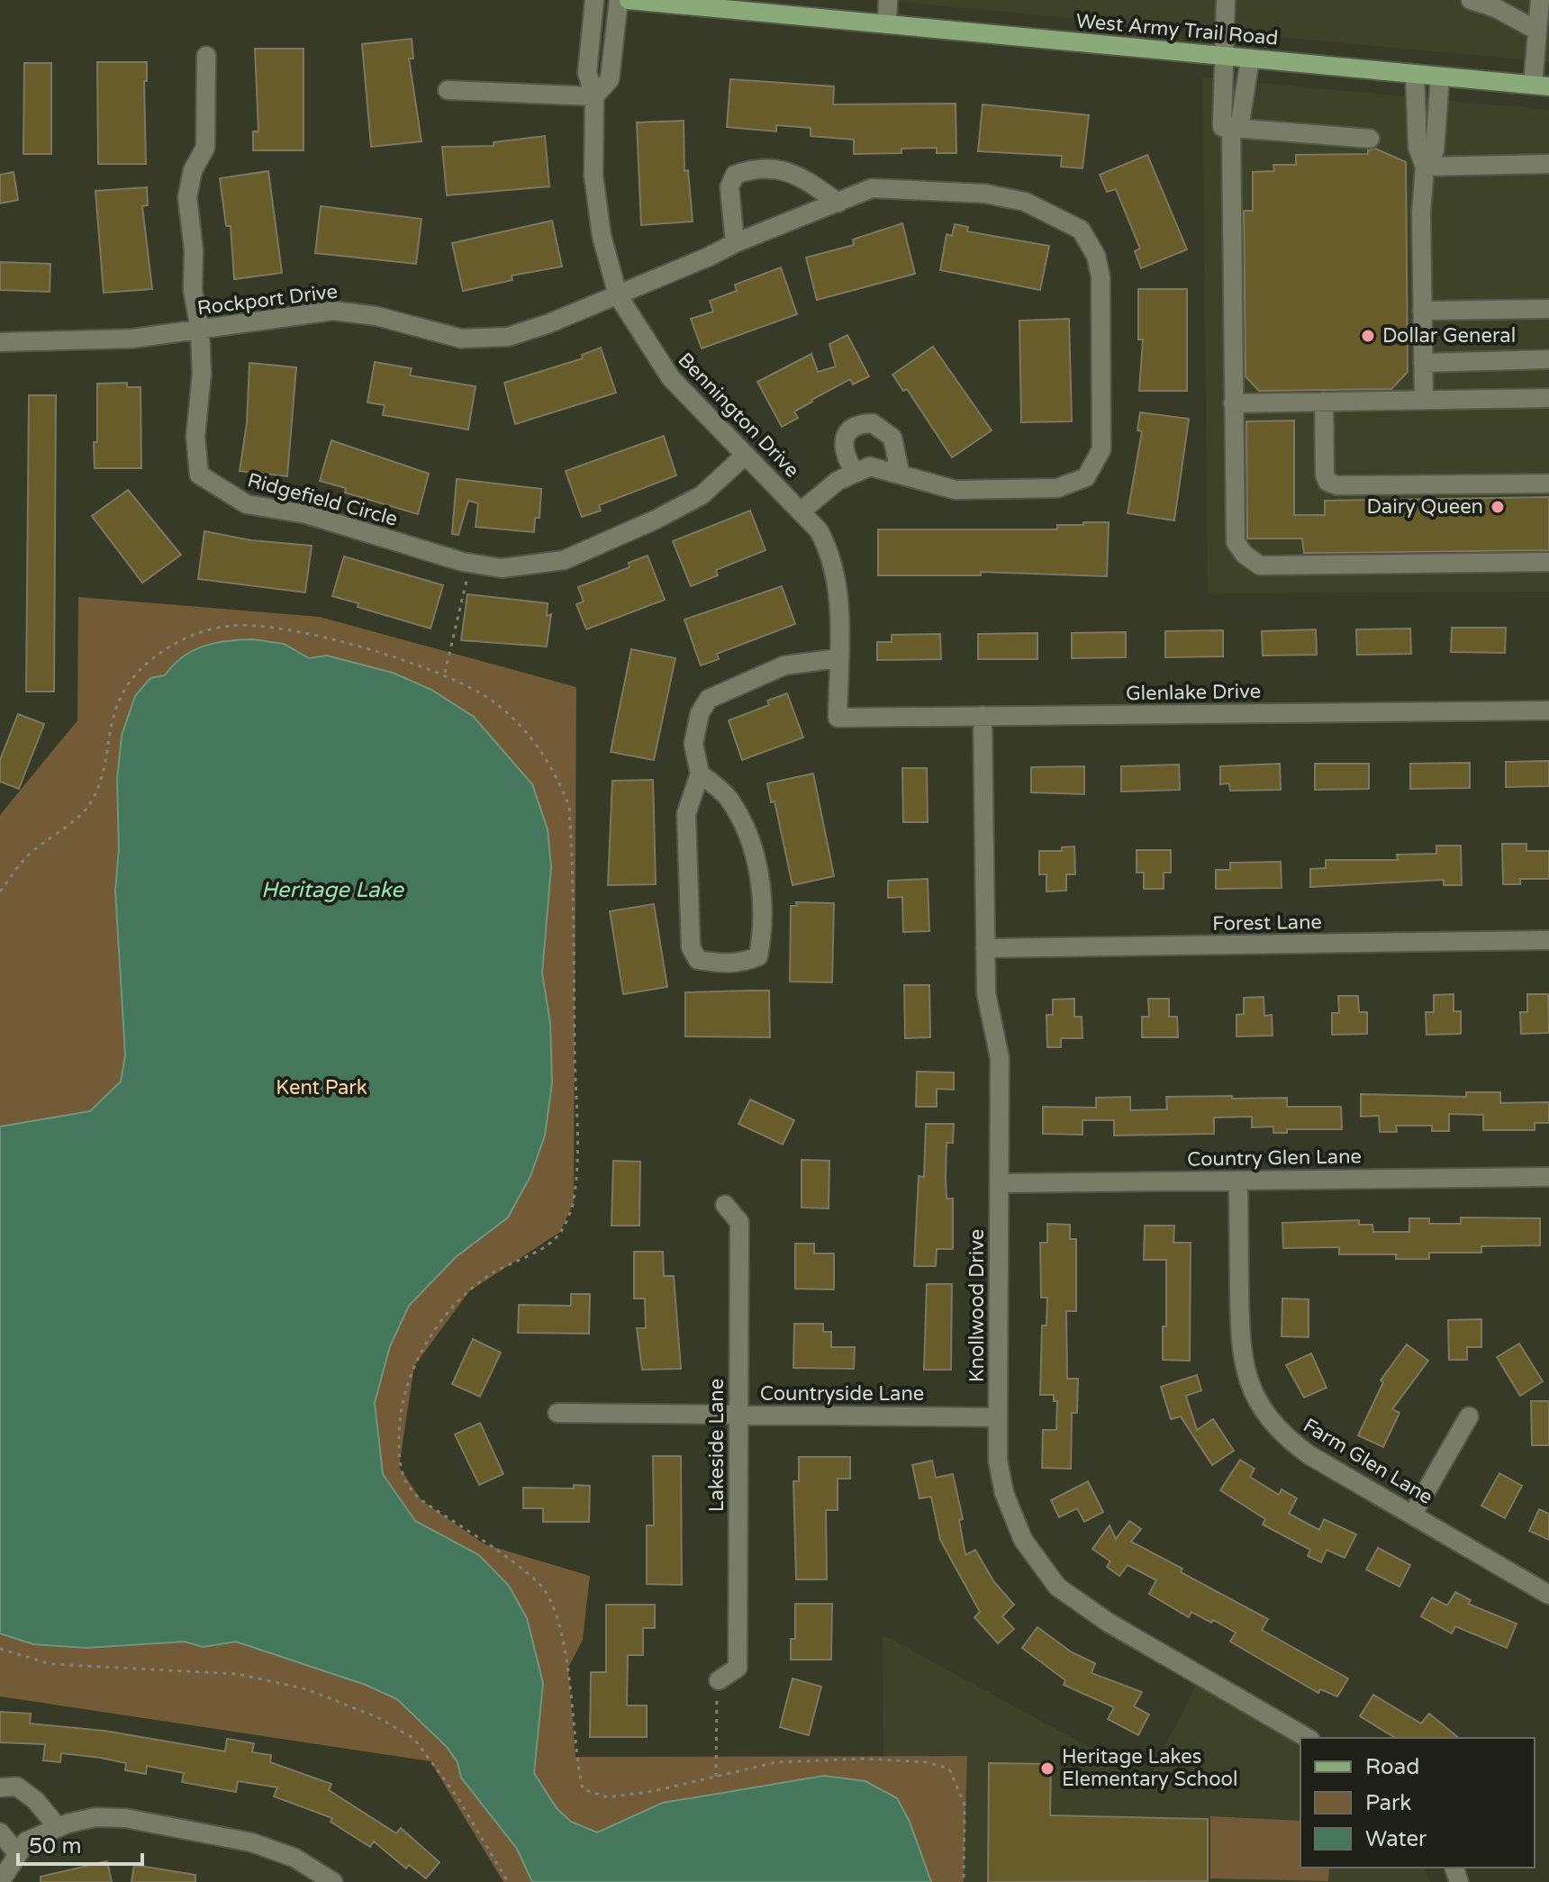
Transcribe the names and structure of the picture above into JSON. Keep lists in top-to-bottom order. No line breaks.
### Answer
{"streets":{"main road":["West Army Trail Road"],"street":["Rockport Drive","Bennington Drive","Ridgefield Circle","Glenlake Drive","Forest Lane","Country Glen Lane","Knollwood Drive","Countryside Lane","Lakeside Lane","Farm Glen Lane"]},"crossings":[["Rockport Drive","Bennington Drive"],["Rockport Drive","Ridgefield Circle"],["Bennington Drive","Ridgefield Circle"],["Bennington Drive","Glenlake Drive"],["Glenlake Drive","Knollwood Drive"],["Forest Lane","Knollwood Drive"],["Country Glen Lane","Knollwood Drive"],["Country Glen Lane","Farm Glen Lane"],["Knollwood Drive","Countryside Lane"],["Countryside Lane","Lakeside Lane"]],"water":["Heritage Lake"],"parks":["Kent Park"],"places":["Dollar General","Dairy Queen","Heritage Lakes Elementary School"],"legend":["Road","Park","Water"],"scale_bar":"50 m"}
